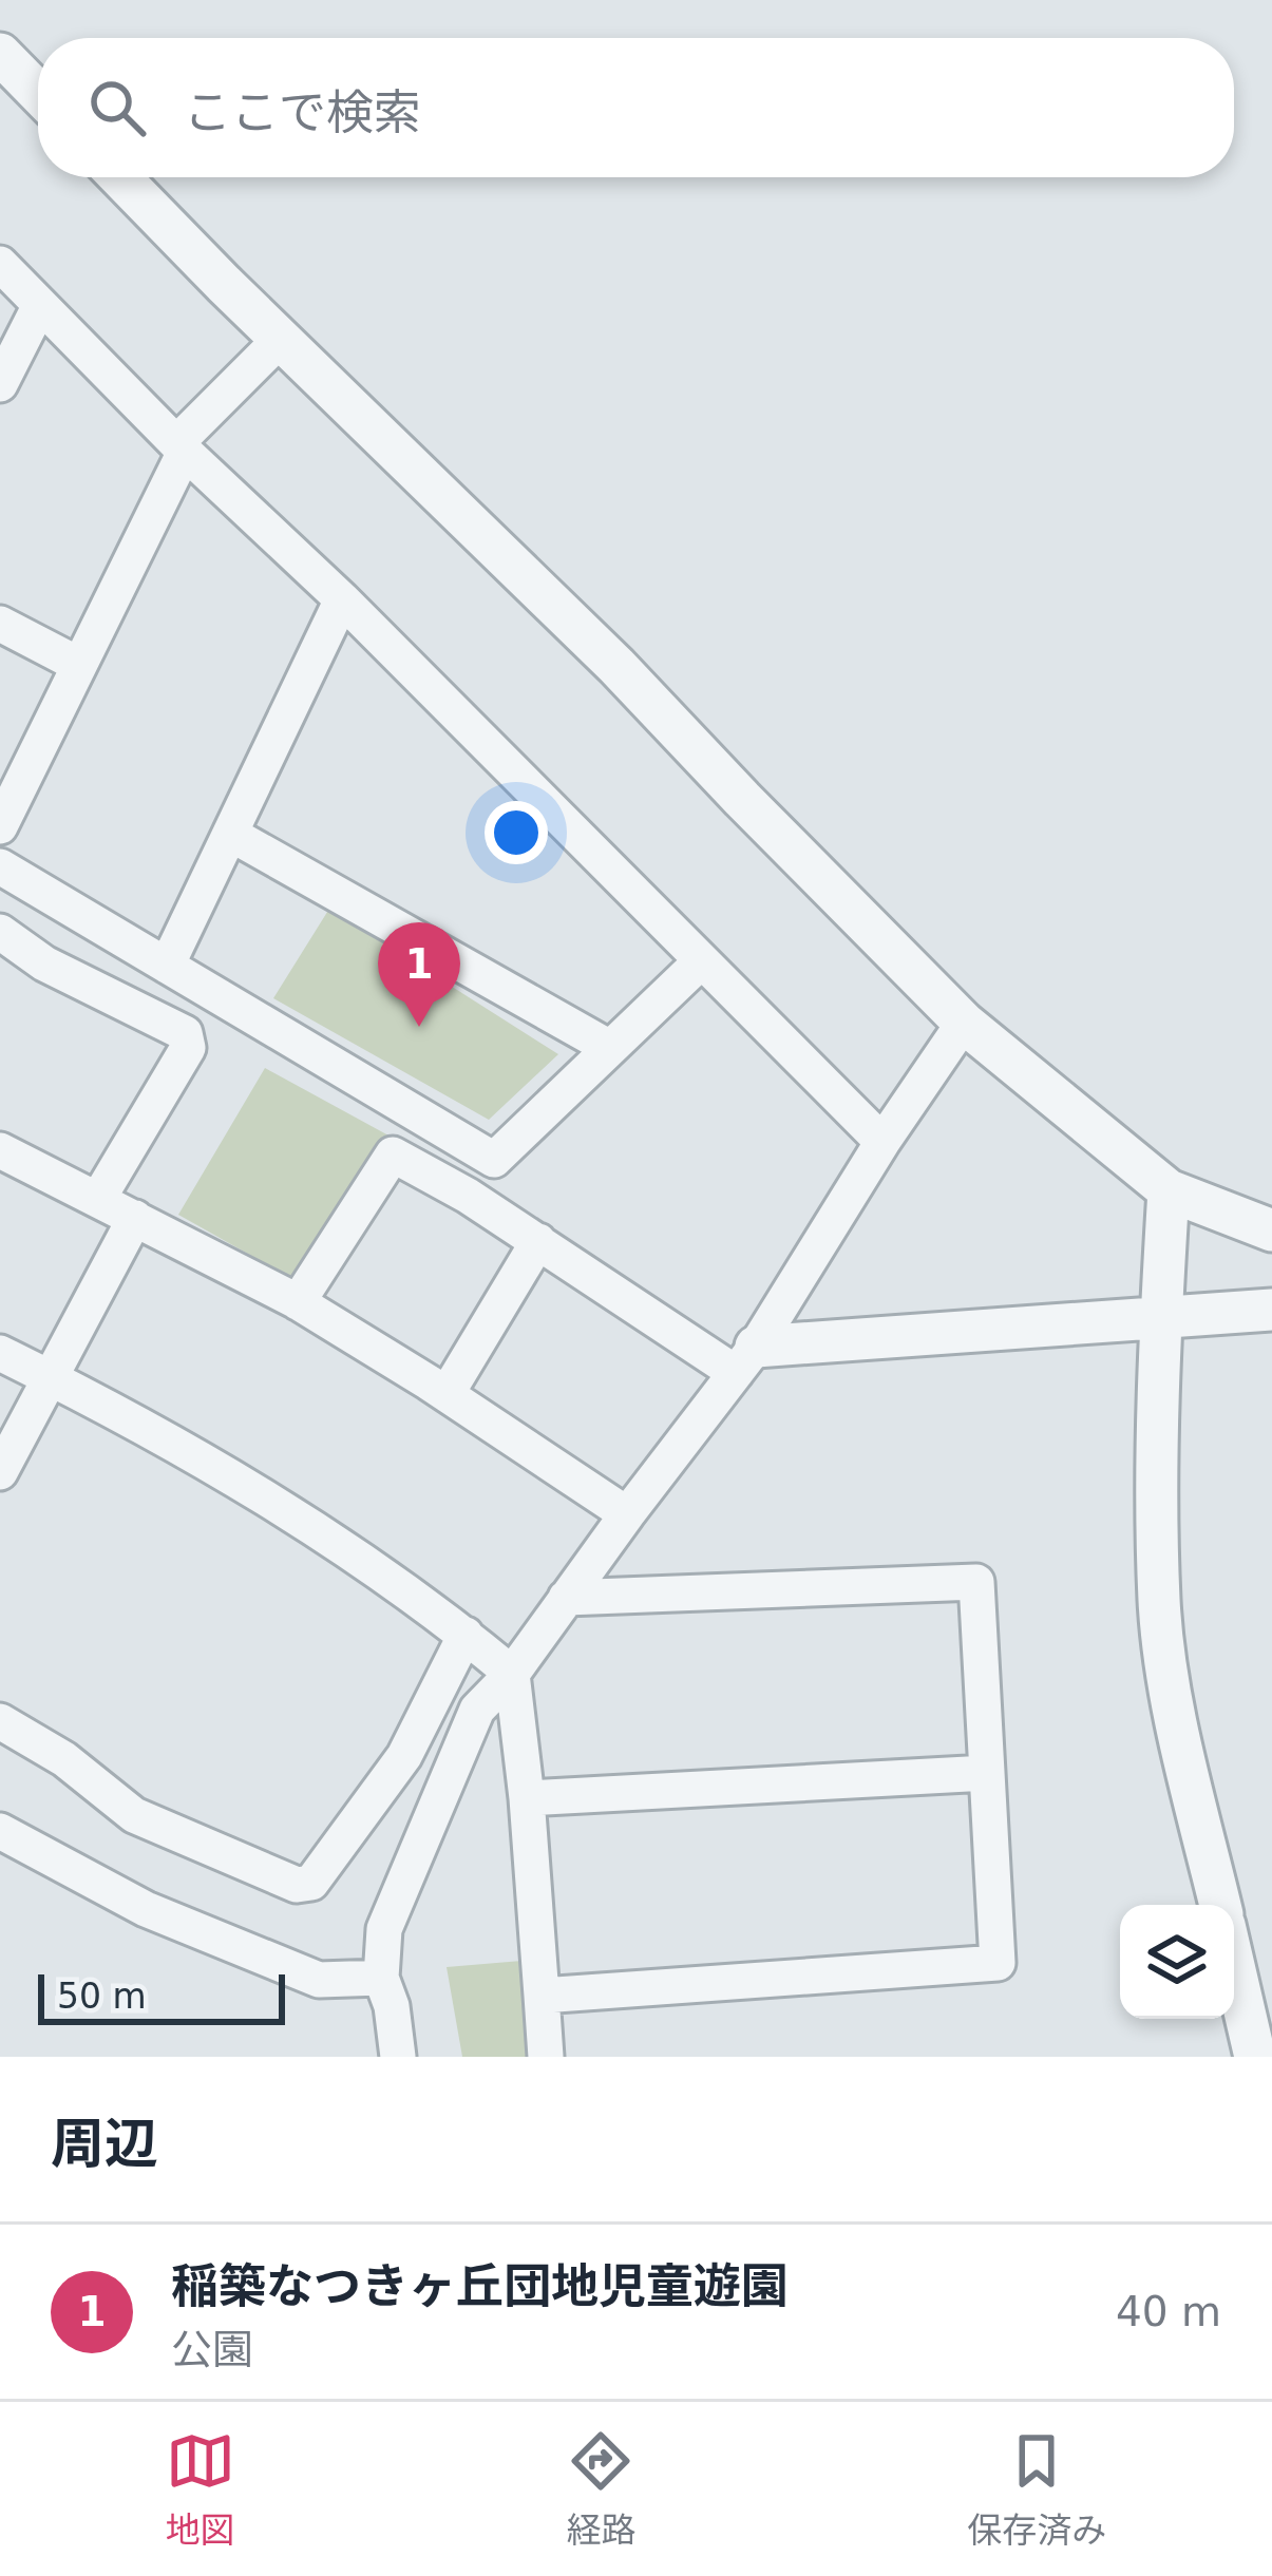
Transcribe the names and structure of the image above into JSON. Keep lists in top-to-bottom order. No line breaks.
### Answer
{"scale_bar":"50 m","page":{"search":"ここで検索","pins":"1","scale":"50 m","heading":"周辺","list":[{"mark":"1","name":"稲築なつきヶ丘団地児童遊園","note":"公園","value":"40 m"}],"nav":["地図","経路","保存済み"]}}
